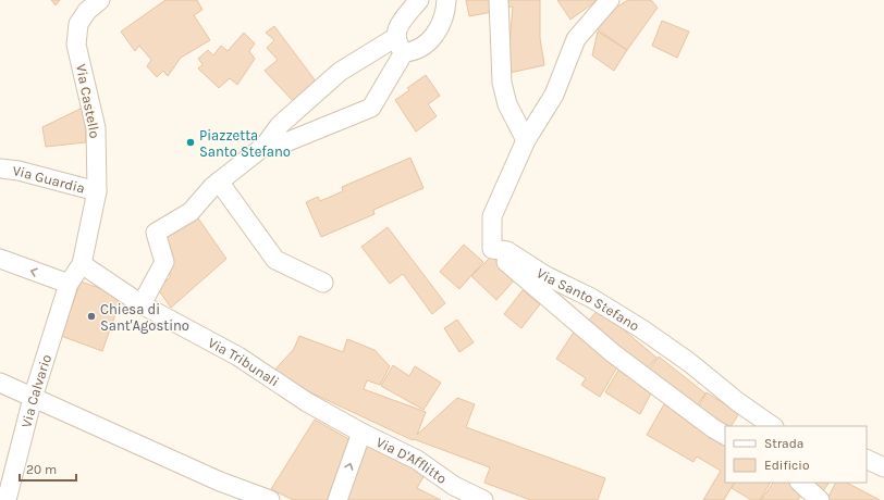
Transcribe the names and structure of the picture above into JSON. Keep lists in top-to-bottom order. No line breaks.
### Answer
{"streets":{"street":["Via Castello","Via Guardia","Via Santo Stefano","Via Tribunali","Via Calvario","Via D'Afflitto"]},"crossings":[["Via Castello","Via Guardia"],["Via Castello","Via Tribunali"],["Via Castello","Via Calvario"],["Via Tribunali","Via D'Afflitto"]],"places":["Piazzetta Santo Stefano","Chiesa di Sant'Agostino"],"legend":["Strada","Edificio"],"scale_bar":"20 m"}
